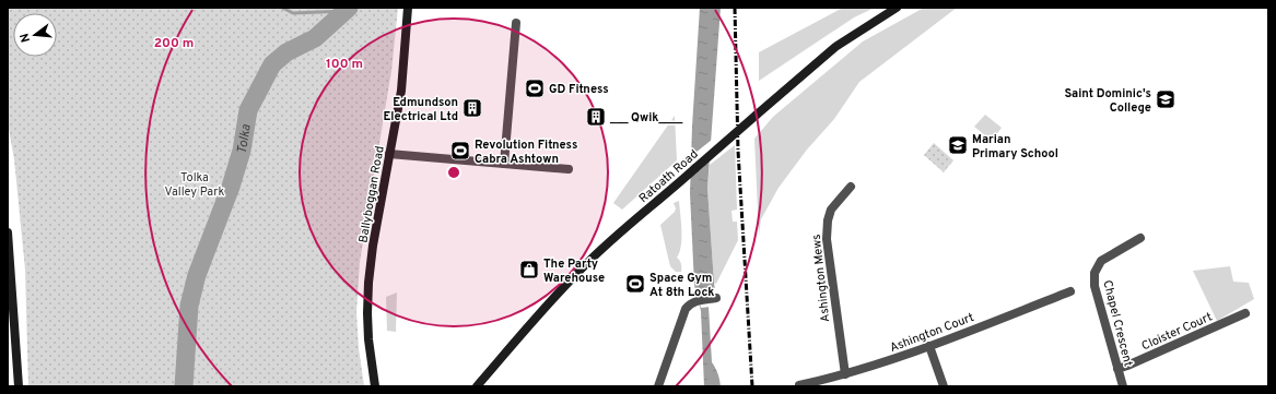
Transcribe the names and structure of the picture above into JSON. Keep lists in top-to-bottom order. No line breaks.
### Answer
{"streets":{"main road":["Ratoath Road","Ballyboggan Road"],"street":["Ashington Mews","Chapel Crescent","Cloister Court","Ashington Court"]},"crossings":[["Ashington Mews","Ashington Court"],["Chapel Crescent","Cloister Court"]],"water":["Tolka"],"parks":["Tolka Valley Park"],"places":{"sports":["GD Fitness","Revolution Fitness Cabra Ashtown","Space Gym At 8th Lock"],"school or university":["Saint Dominic's College","Marian Primary School"],"building":["Edmundson Electrical Ltd","___ Qwik____"],"shop":["The Party Warehouse"]},"north":"left","rings":["200 m","100 m"]}
